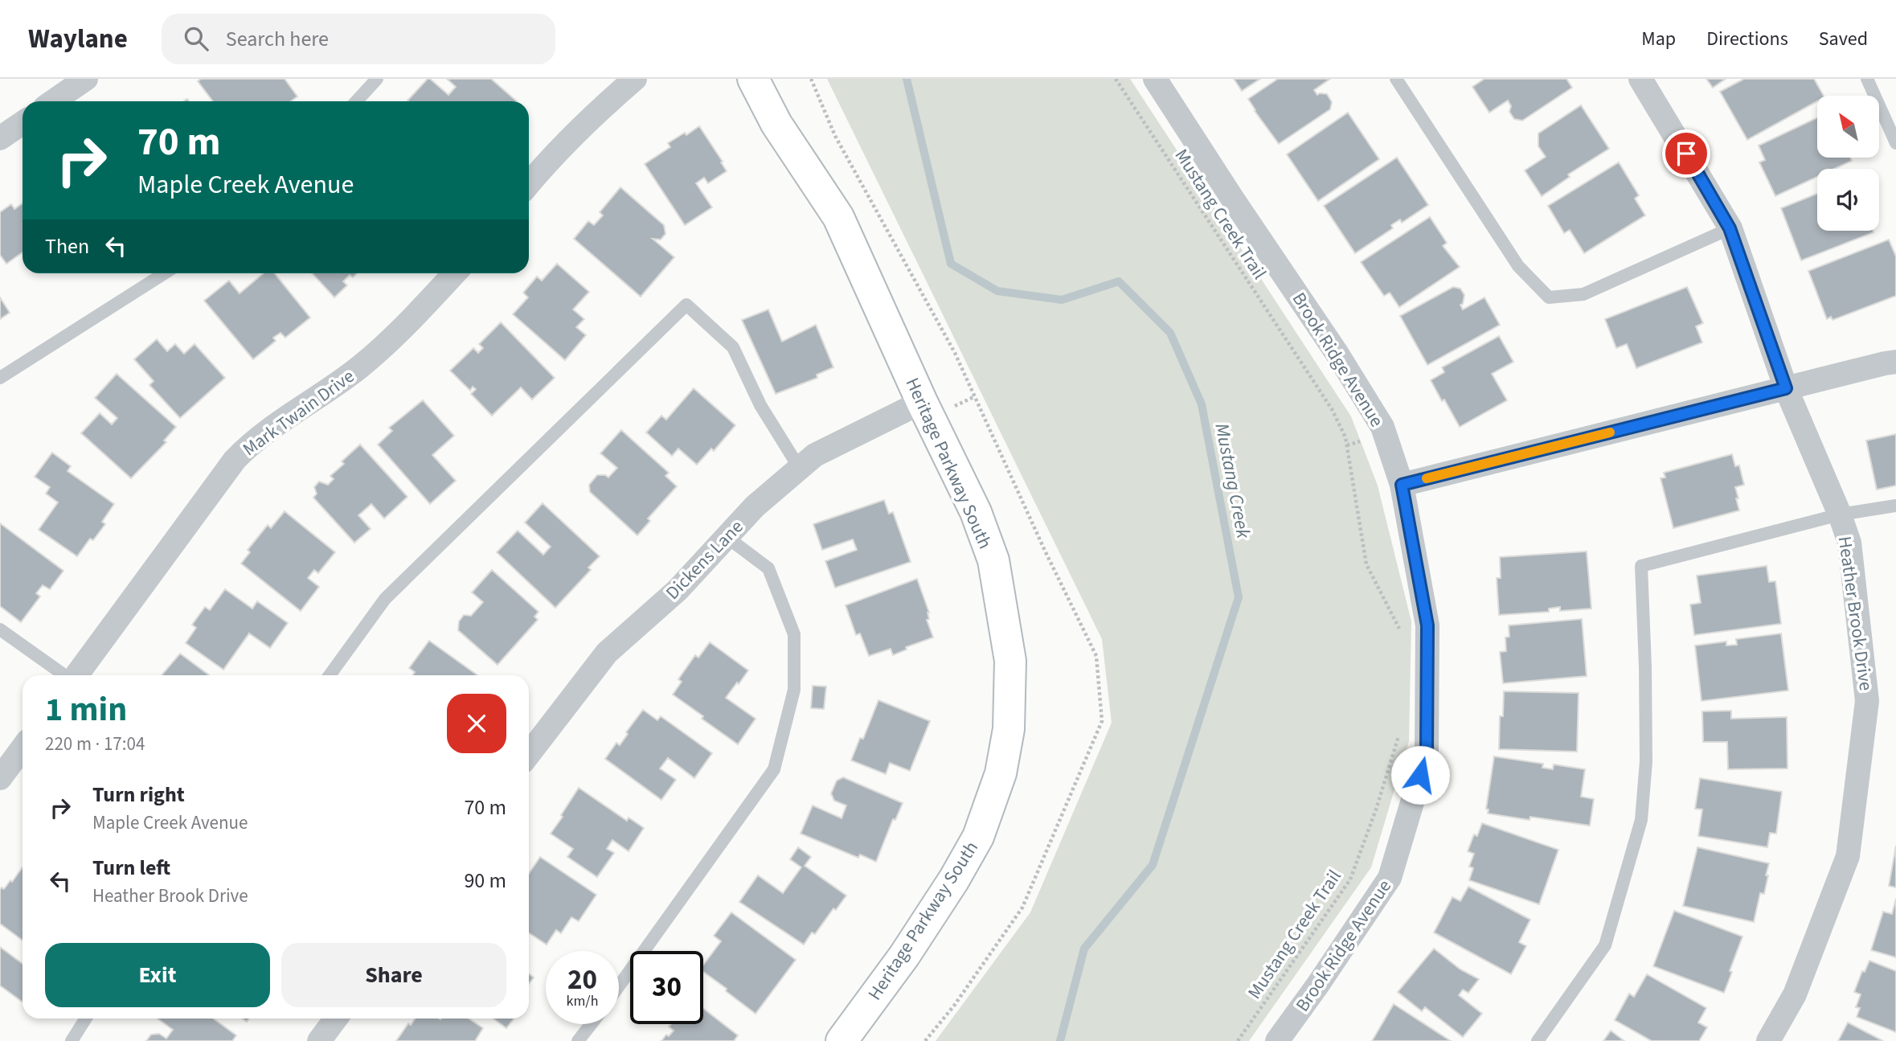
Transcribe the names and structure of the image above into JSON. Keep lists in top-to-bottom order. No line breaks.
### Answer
{"streets":{"street":["Brook Ridge Avenue","Mark Twain Drive","Heritage Parkway South","Dickens Lane","Heather Brook Drive"],"path":["Mustang Creek Trail"]},"crossings":[["Heritage Parkway South","Dickens Lane"]],"water":["Mustang Creek"],"north":"top left","page":{"header":"Waylane","search":"Search here","nav":["Map","Directions","Saved"],"turn":["70 m","Maple Creek Avenue"],"then":"Then","heading":["1 min","220 m · 17:04"],"list":[{"name":"Turn right","note":"Maple Creek Avenue","value":"70 m"},{"name":"Turn left","note":"Heather Brook Drive","value":"90 m"}],"buttons":["Exit","Share"],"speed":"20 km/h","limit":"30"}}
